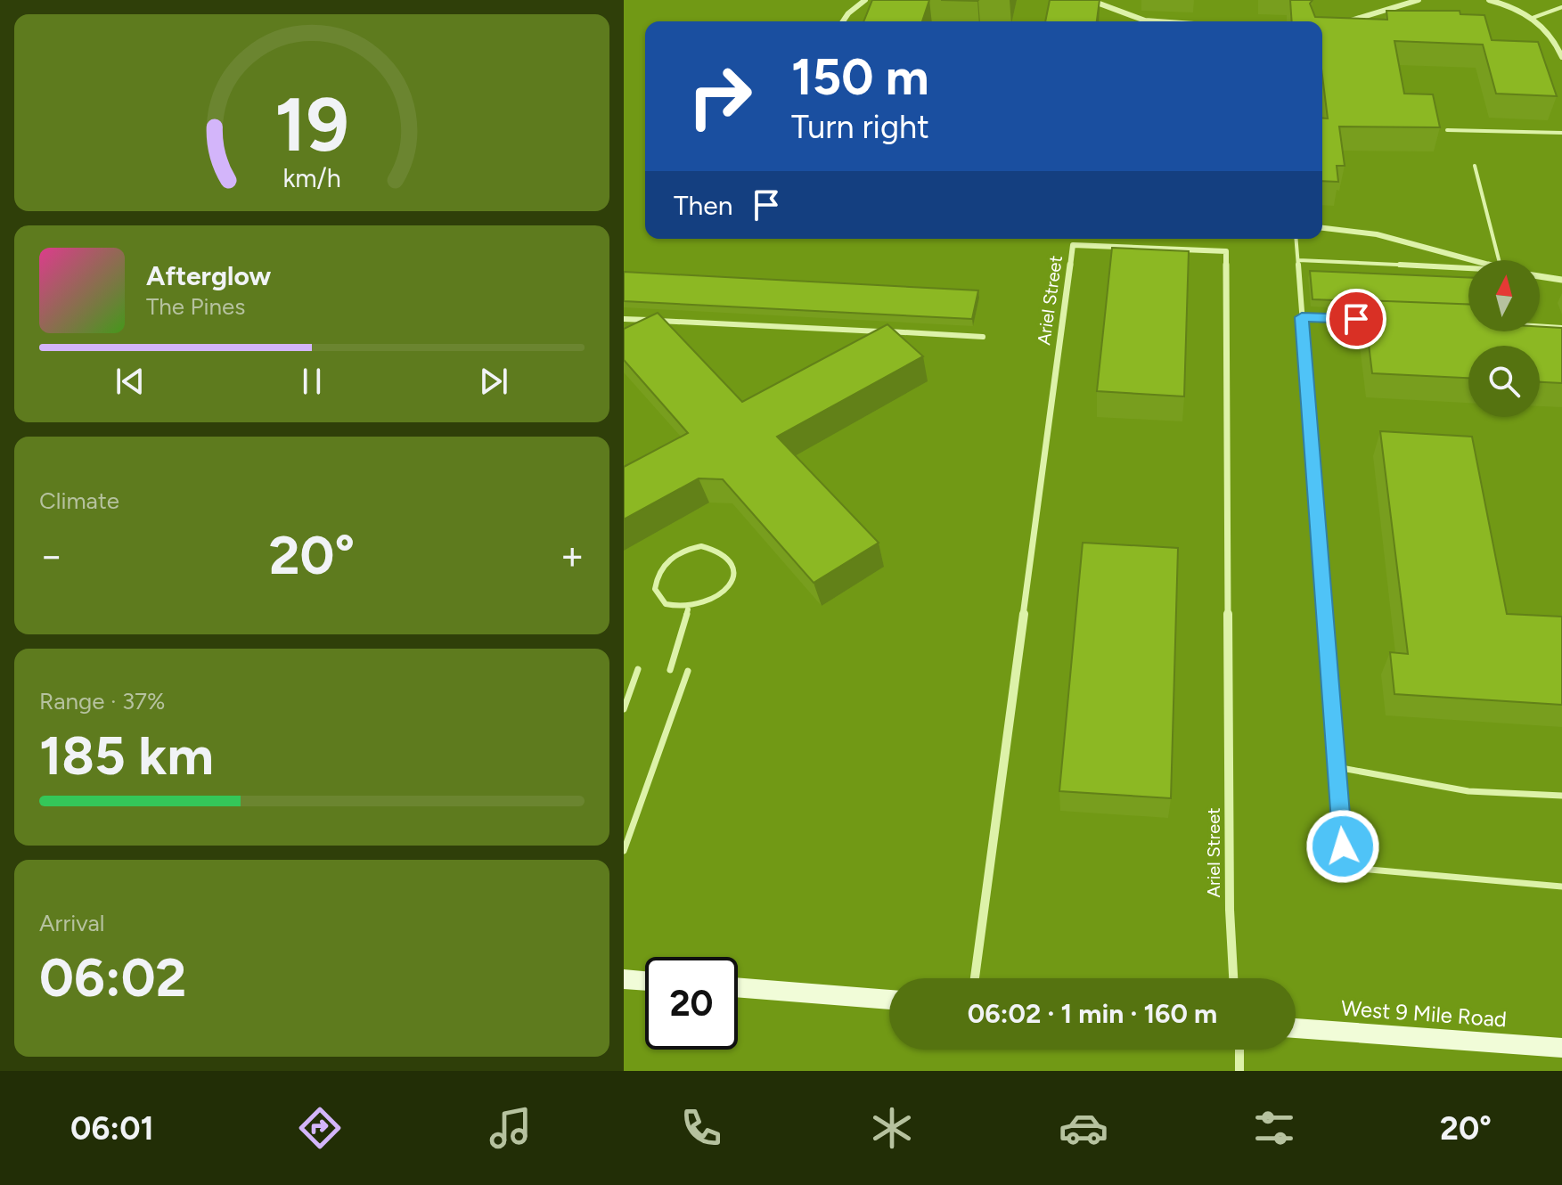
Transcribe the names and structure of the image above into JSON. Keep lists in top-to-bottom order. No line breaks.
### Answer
{"streets":{"main road":["West 9 Mile Road"],"street":["Ariel Street"]},"north":"top","page":{"turn":["150 m","Turn right"],"then":"Then","song":["Afterglow","The Pines"],"tile":["Climate",["Range · 37%","185 km"],["Arrival","06:02"]],"heat":["−","20°","+"],"limit":"20","trip":"06:02 · 1 min · 160 m","tabs":["06:01","20°"],"gauge":["19","km/h"]}}
